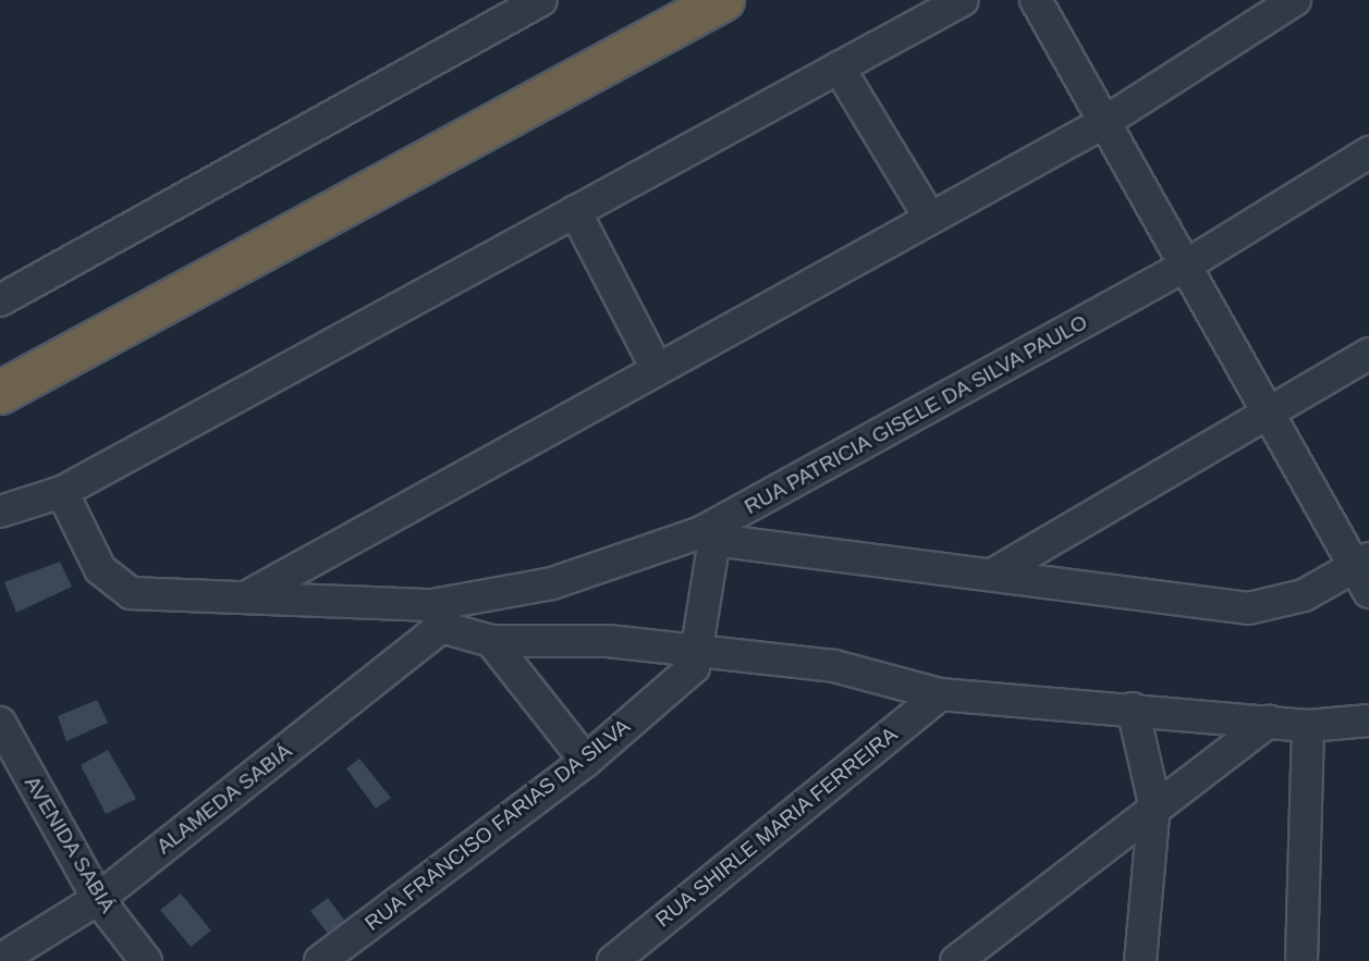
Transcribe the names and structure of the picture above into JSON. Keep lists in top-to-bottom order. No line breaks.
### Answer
{"streets":{"street":["RUA PATRICIA GISELE DA SILVA PAULO","ALAMEDA SABIÁ","RUA FRANCISO FARIAS DA SILVA","RUA SHIRLE MARIA FERREIRA","AVENIDA SABIÁ"]},"crossings":[["RUA PATRICIA GISELE DA SILVA PAULO","ALAMEDA SABIÁ"],["ALAMEDA SABIÁ","AVENIDA SABIÁ"]]}
